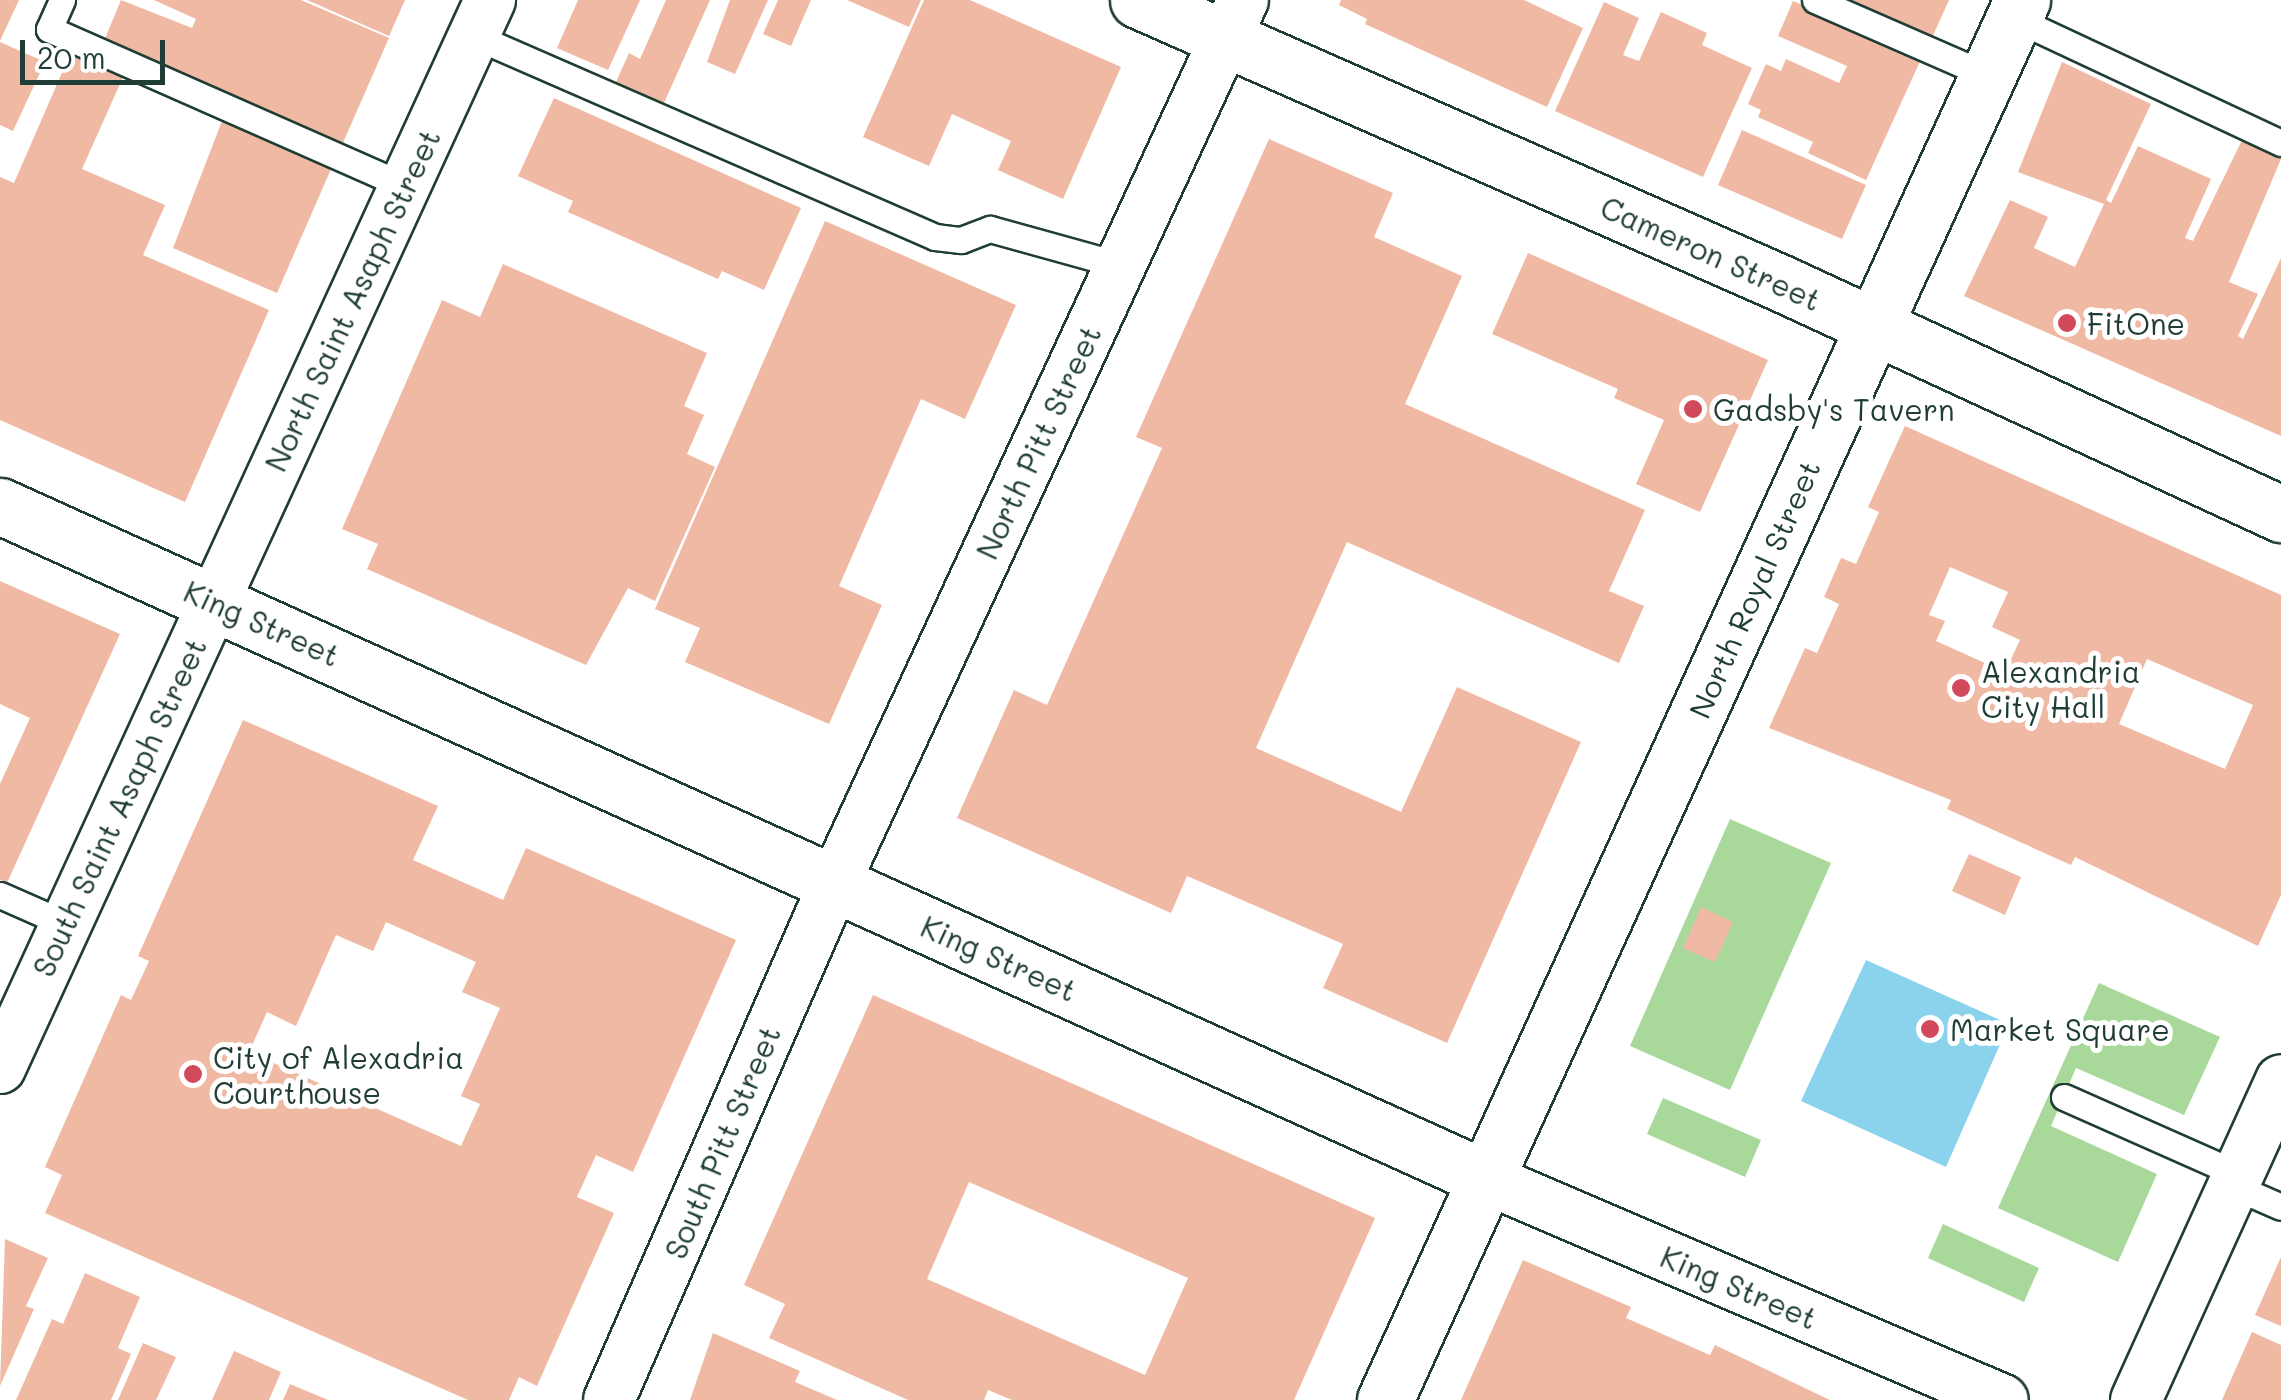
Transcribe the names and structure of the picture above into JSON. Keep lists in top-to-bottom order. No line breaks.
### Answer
{"streets":{"main road":["Cameron Street","North Royal Street","King Street"],"street":["North Saint Asaph Street","North Pitt Street","South Saint Asaph Street","South Pitt Street"]},"crossings":[["Cameron Street","North Pitt Street"],["Cameron Street","North Royal Street"],["North Saint Asaph Street","King Street"],["North Saint Asaph Street","South Saint Asaph Street"],["North Pitt Street","King Street"],["North Pitt Street","South Pitt Street"],["North Royal Street","King Street"],["King Street","South Saint Asaph Street"],["King Street","South Pitt Street"]],"places":["FitOne","Gadsby's Tavern","Alexandria City Hall","Market Square","City of Alexadria Courthouse"],"scale_bar":"20 m"}
